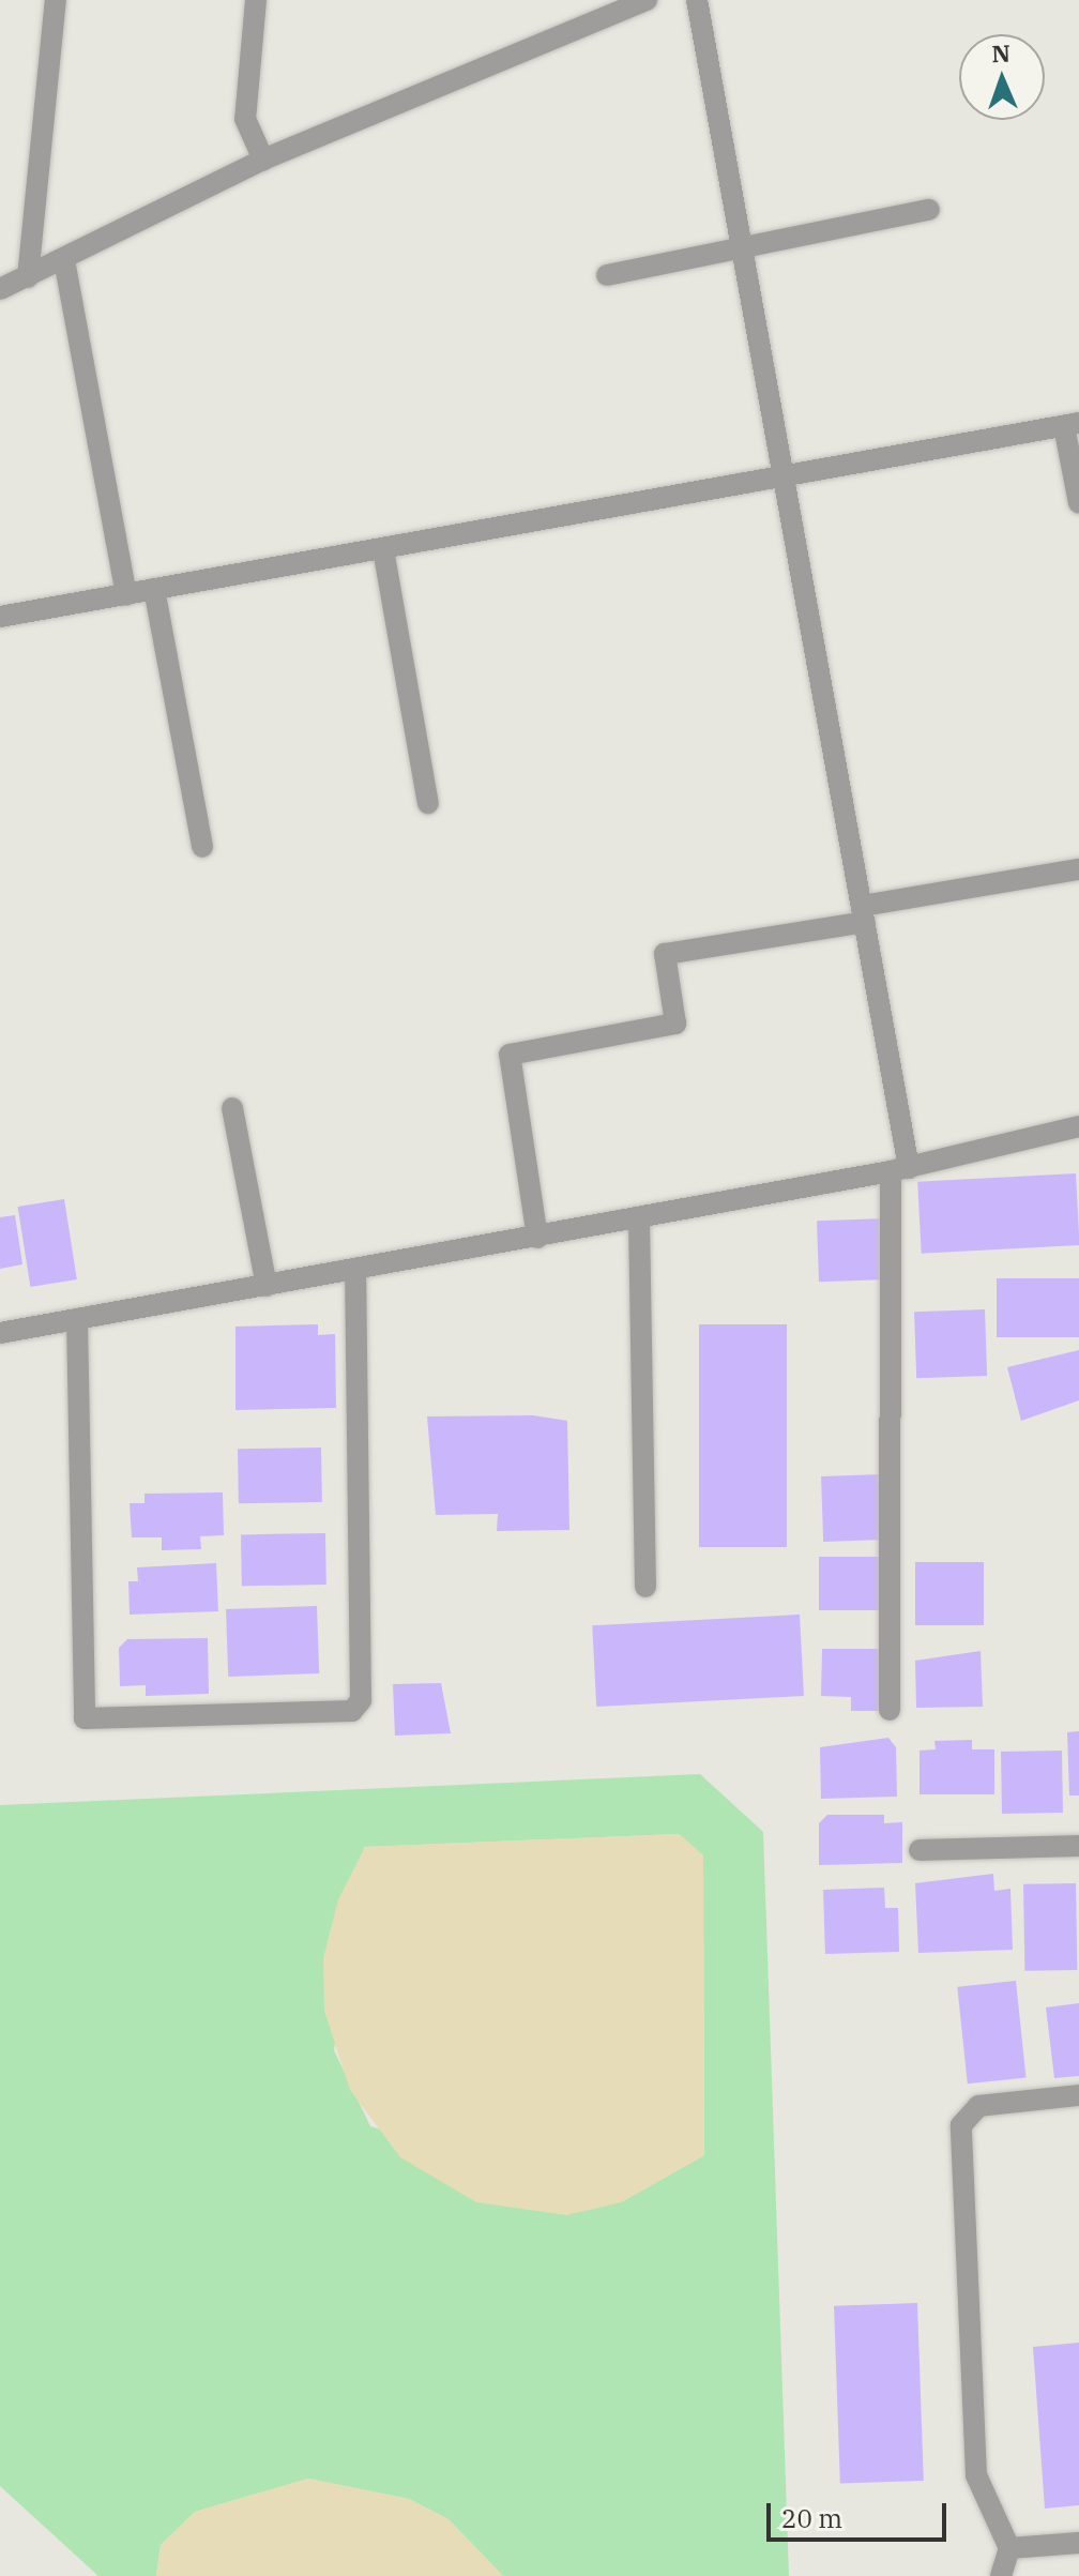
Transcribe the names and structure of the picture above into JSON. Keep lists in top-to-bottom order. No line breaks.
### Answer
{"scale_bar":"20 m","north":"top"}
